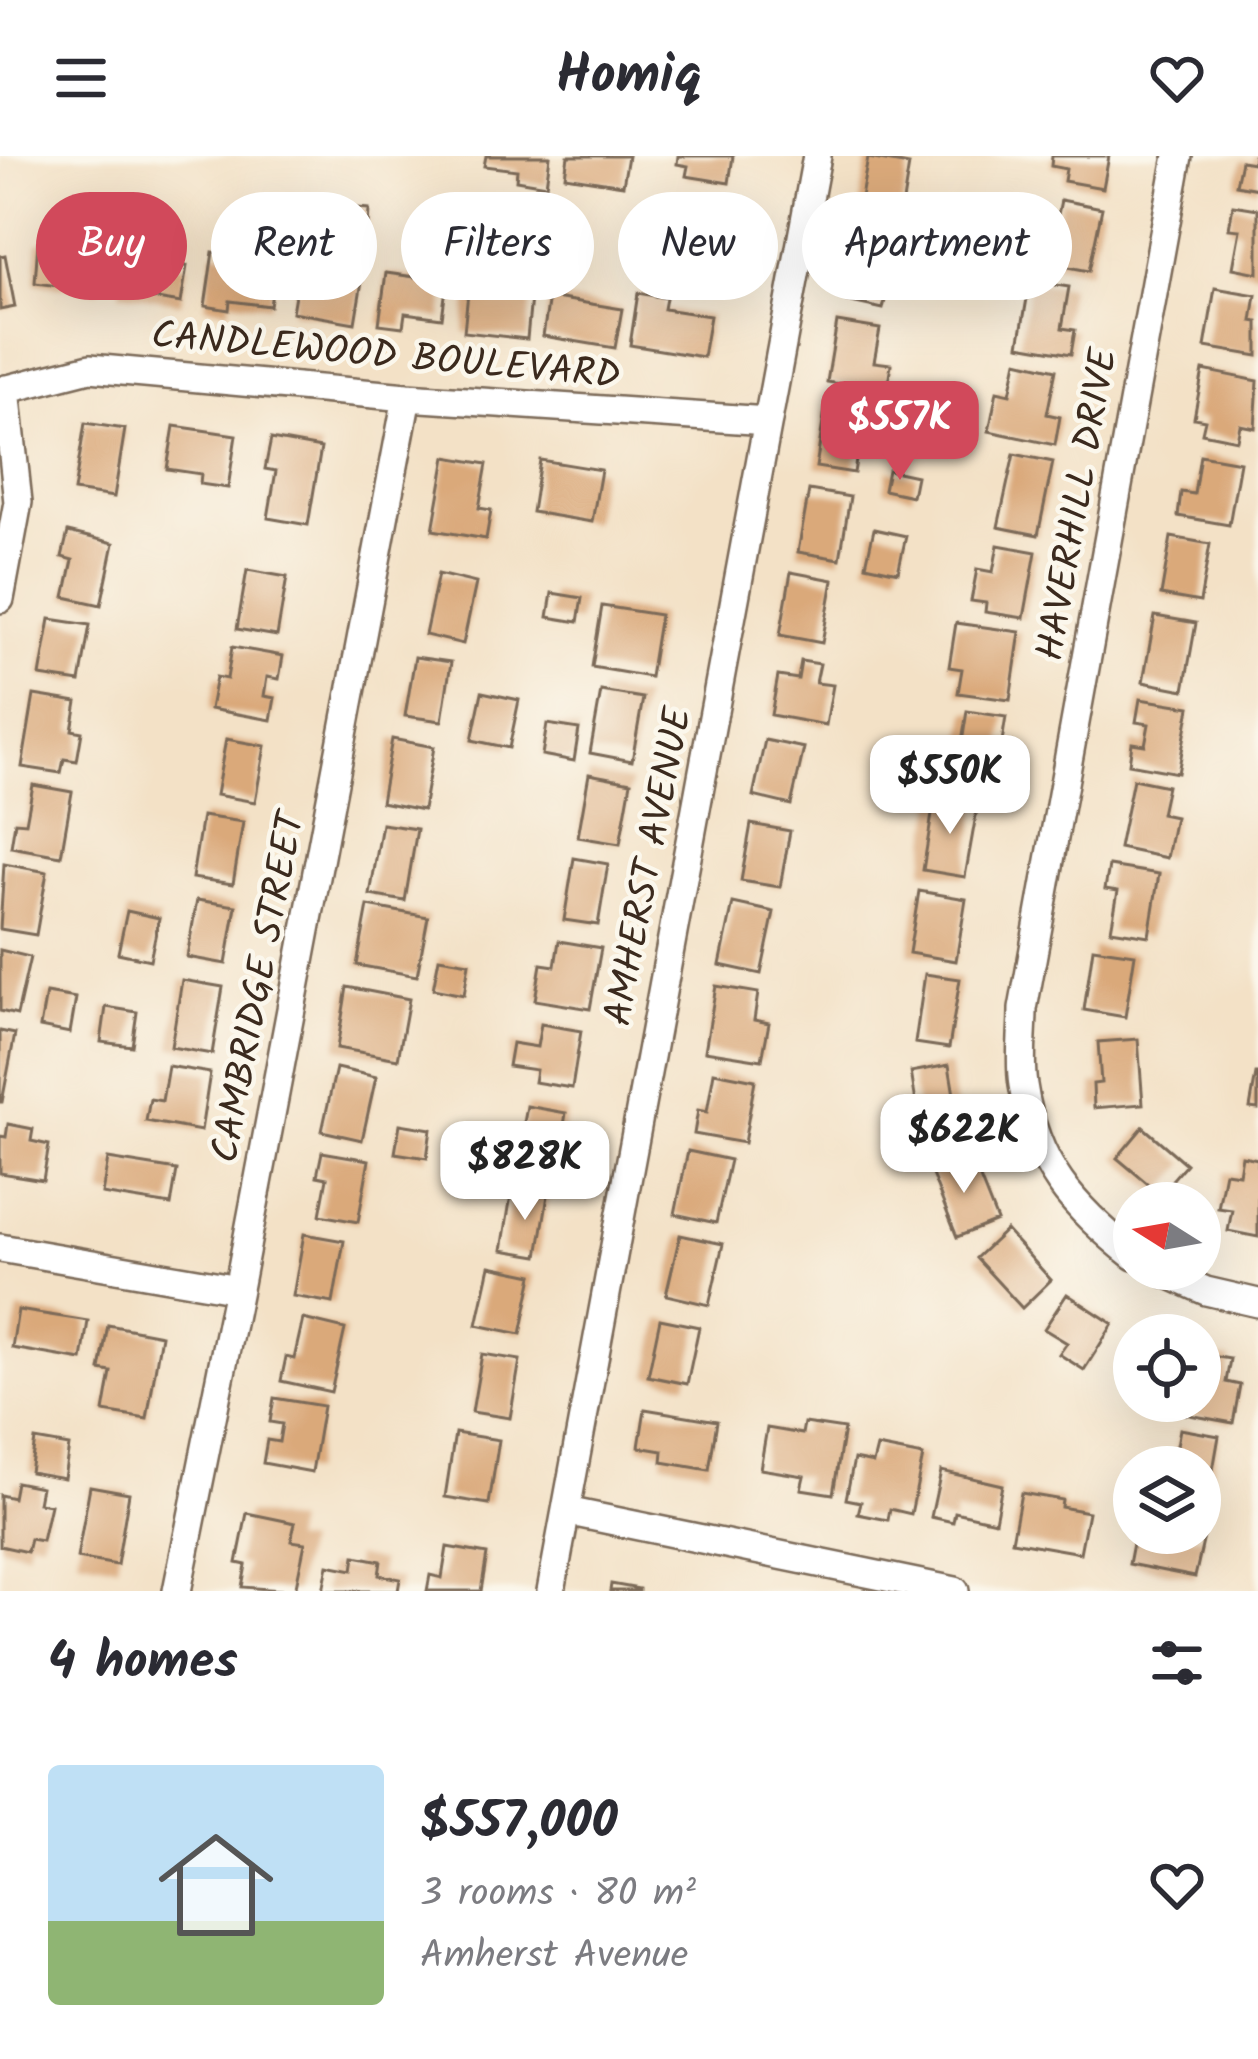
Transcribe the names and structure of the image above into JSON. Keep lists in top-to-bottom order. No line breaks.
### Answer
{"streets":{"street":["CANDLEWOOD BOULEVARD","HAVERHILL DRIVE","AMHERST AVENUE","CAMBRIDGE STREET"]},"crossings":[["CANDLEWOOD BOULEVARD","AMHERST AVENUE"],["CANDLEWOOD BOULEVARD","CAMBRIDGE STREET"]],"north":"left","page":{"header":"Homiq","chip":["Buy","Rent","Filters","New","Apartment"],"price":["$557K","$550K","$622K","$828K"],"heading":"4 homes","list":[{"name":"$557,000","note":"3 rooms · 80 m² · Amherst Avenue"}]}}
